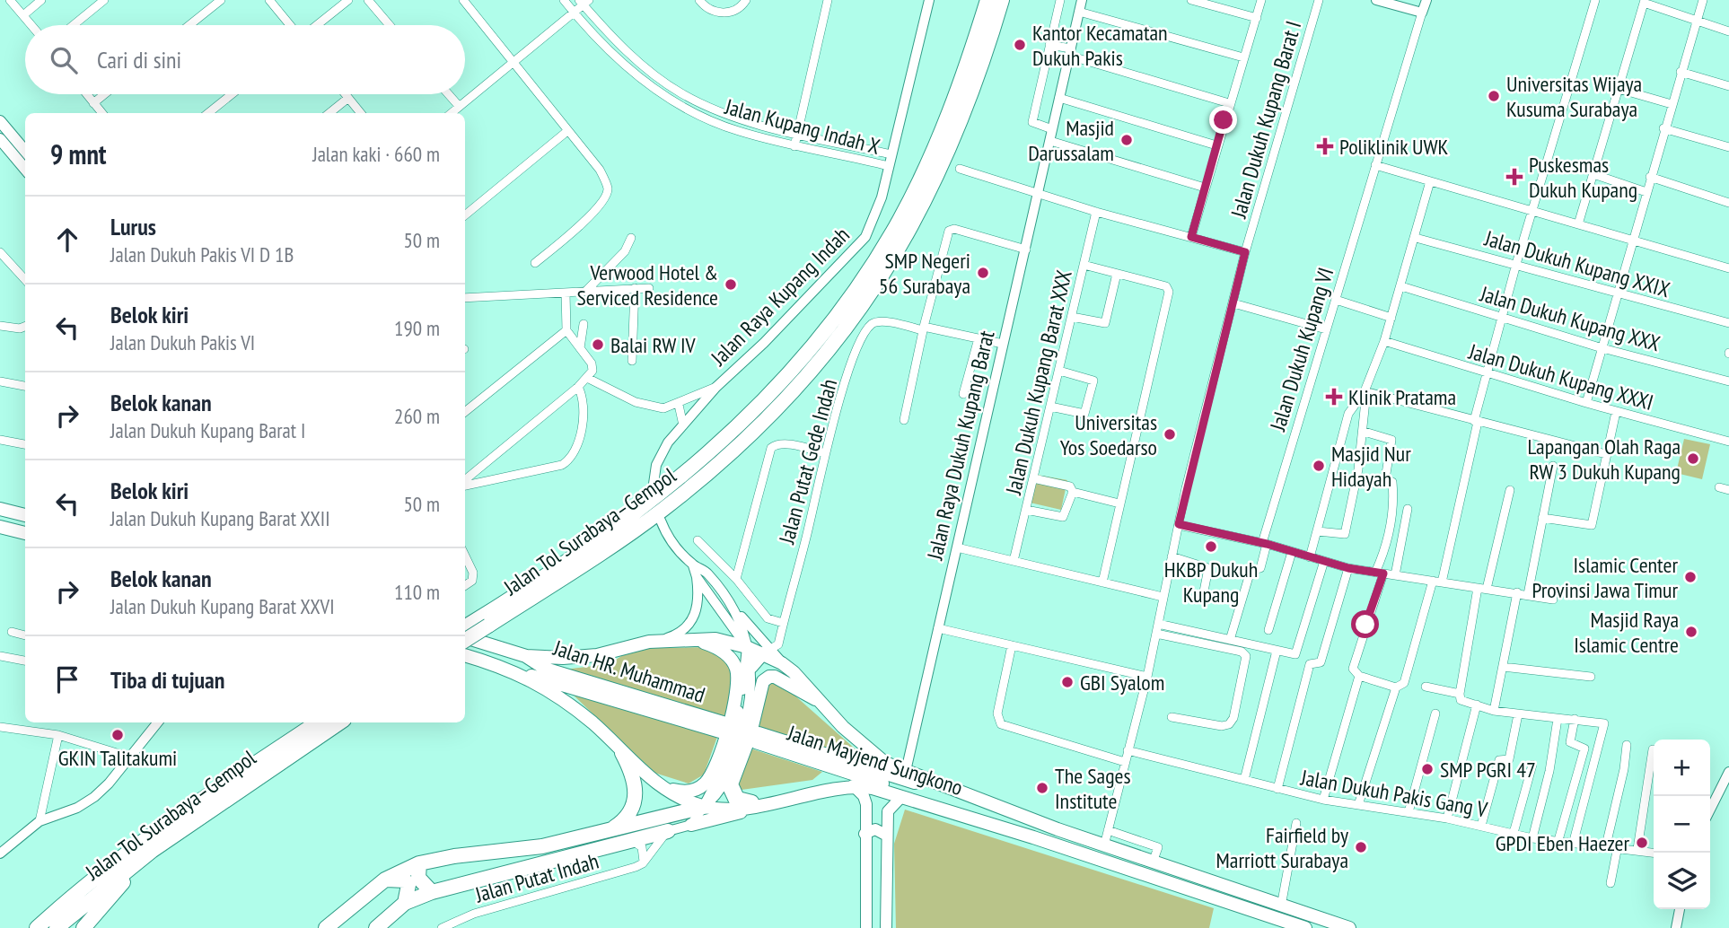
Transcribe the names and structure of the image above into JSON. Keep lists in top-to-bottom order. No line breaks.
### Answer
{"streets":{"highway":["Jalan Tol Surabaya–Gempol"],"main road":["Jalan HR. Muhammad","Jalan Mayjend Sungkono"],"street":["Jalan Dukuh Kupang Barat I","Jalan Kupang Indah X","Jalan Dukuh Kupang XXIX","Jalan Raya Kupang Indah","Jalan Dukuh Kupang XXX","Jalan Dukuh Kupang VI","Jalan Dukuh Kupang XXXI","Jalan Dukuh Kupang Barat XXX","Jalan Raya Dukuh Kupang Barat","Jalan Putat Gede Indah","Jalan Dukuh Pakis Gang V","Jalan Putat Indah"]},"crossings":[["Jalan Dukuh Kupang Barat I","Jalan Dukuh Pakis Gang V"],["Jalan Kupang Indah X","Jalan Raya Kupang Indah"],["Jalan Raya Dukuh Kupang Barat","Jalan Putat Gede Indah"]],"places":{"other":["Kantor Kecamatan Dukuh Pakis","Universitas Wijaya Kusuma Surabaya","Masjid Darussalam","SMP Negeri 56 Surabaya","Verwood Hotel & Serviced Residence","Balai RW IV","Universitas Yos Soedarso","Lapangan Olah Raga RW 3 Dukuh Kupang","Masjid Nur Hidayah","HKBP Dukuh Kupang","Islamic Center Provinsi Jawa Timur","Masjid Raya Islamic Centre","GBI Syalom","GKIN Talitakumi","SMP PGRI 47","The Sages Institute","GPDI Eben Haezer","Fairfield by Marriott Surabaya"],"health":["Poliklinik UWK","Puskesmas Dukuh Kupang","Klinik Pratama"]},"page":{"search":"Cari di sini","heading":["9 mnt","Jalan kaki · 660 m"],"list":[["Lurus","Jalan Dukuh Pakis VI D 1B","50 m"],["Belok kiri","Jalan Dukuh Pakis VI","190 m"],["Belok kanan","Jalan Dukuh Kupang Barat I","260 m"],["Belok kiri","Jalan Dukuh Kupang Barat XXII","50 m"],["Belok kanan","Jalan Dukuh Kupang Barat XXVI","110 m"],"Tiba di tujuan"],"map_buttons":["+","−"]}}
